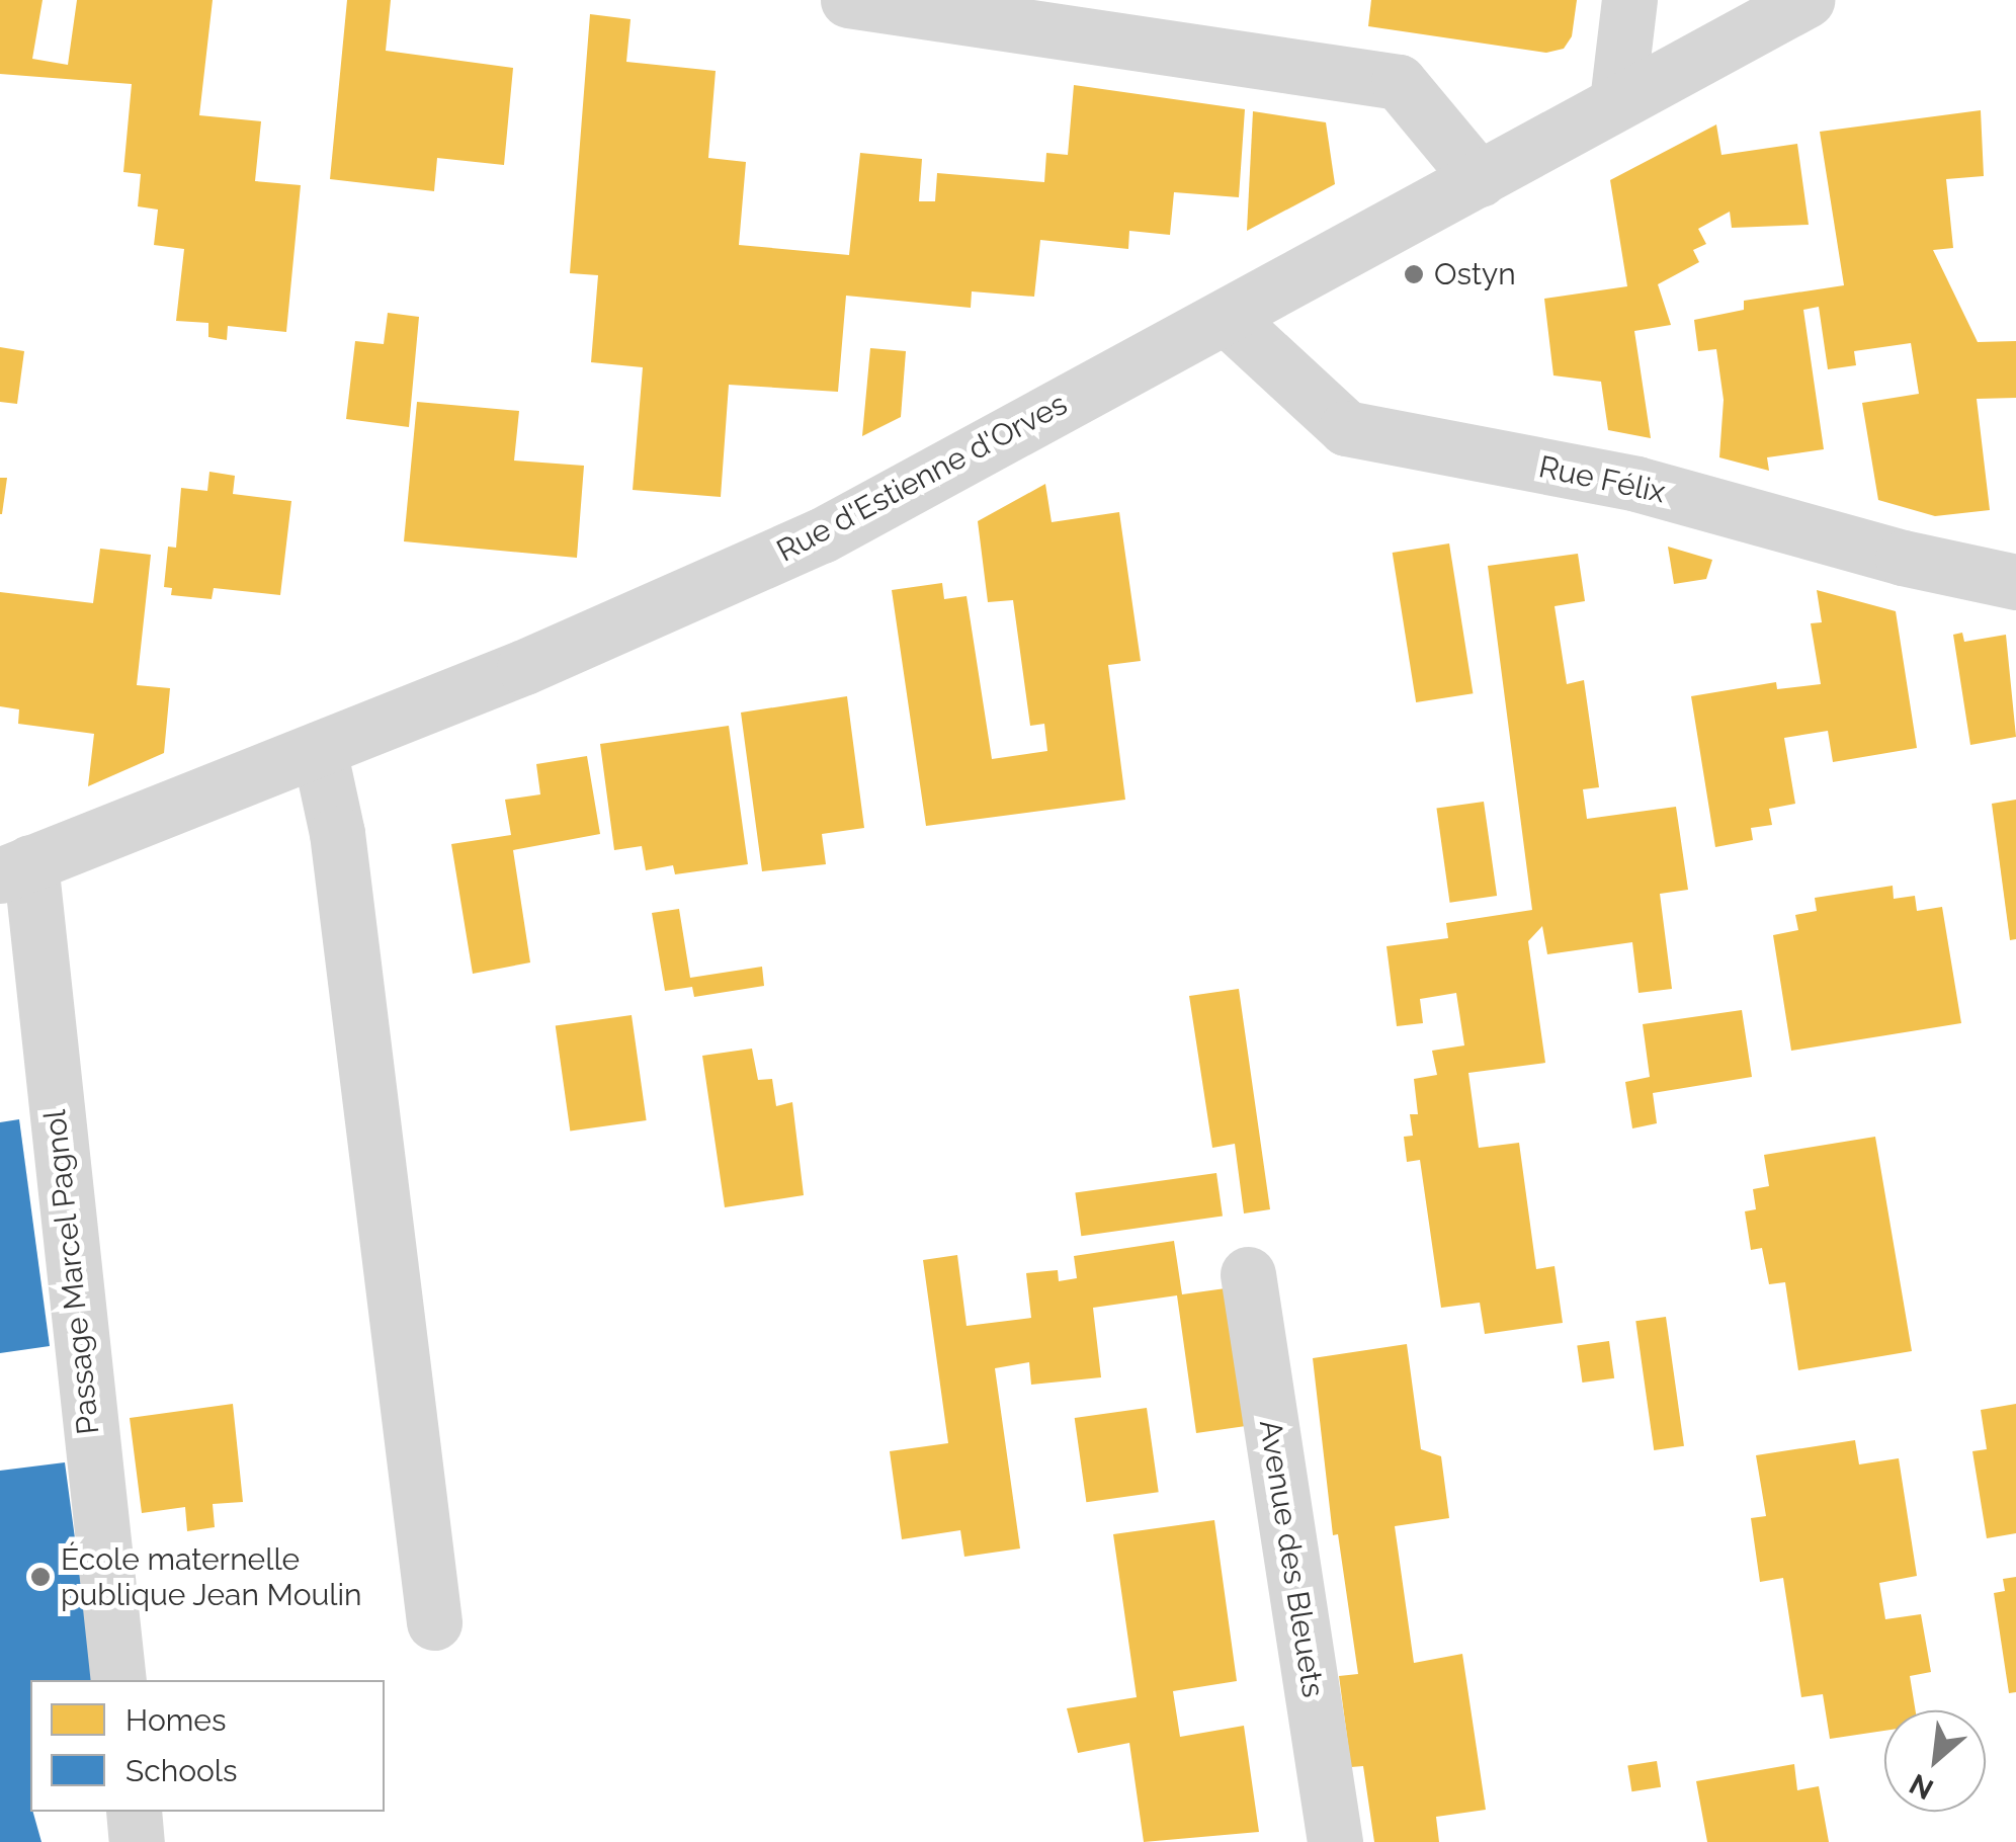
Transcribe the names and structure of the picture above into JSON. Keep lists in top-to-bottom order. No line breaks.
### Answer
{"streets":{"street":["Rue d'Estienne d'Orves","Rue Félix","Passage Marcel Pagnol","Avenue des Bleuets"]},"crossings":[["Rue d'Estienne d'Orves","Rue Félix"],["Rue d'Estienne d'Orves","Passage Marcel Pagnol"]],"places":["Ostyn","École maternelle publique Jean Moulin"],"legend":["Homes","Schools"],"north":"bottom left"}
